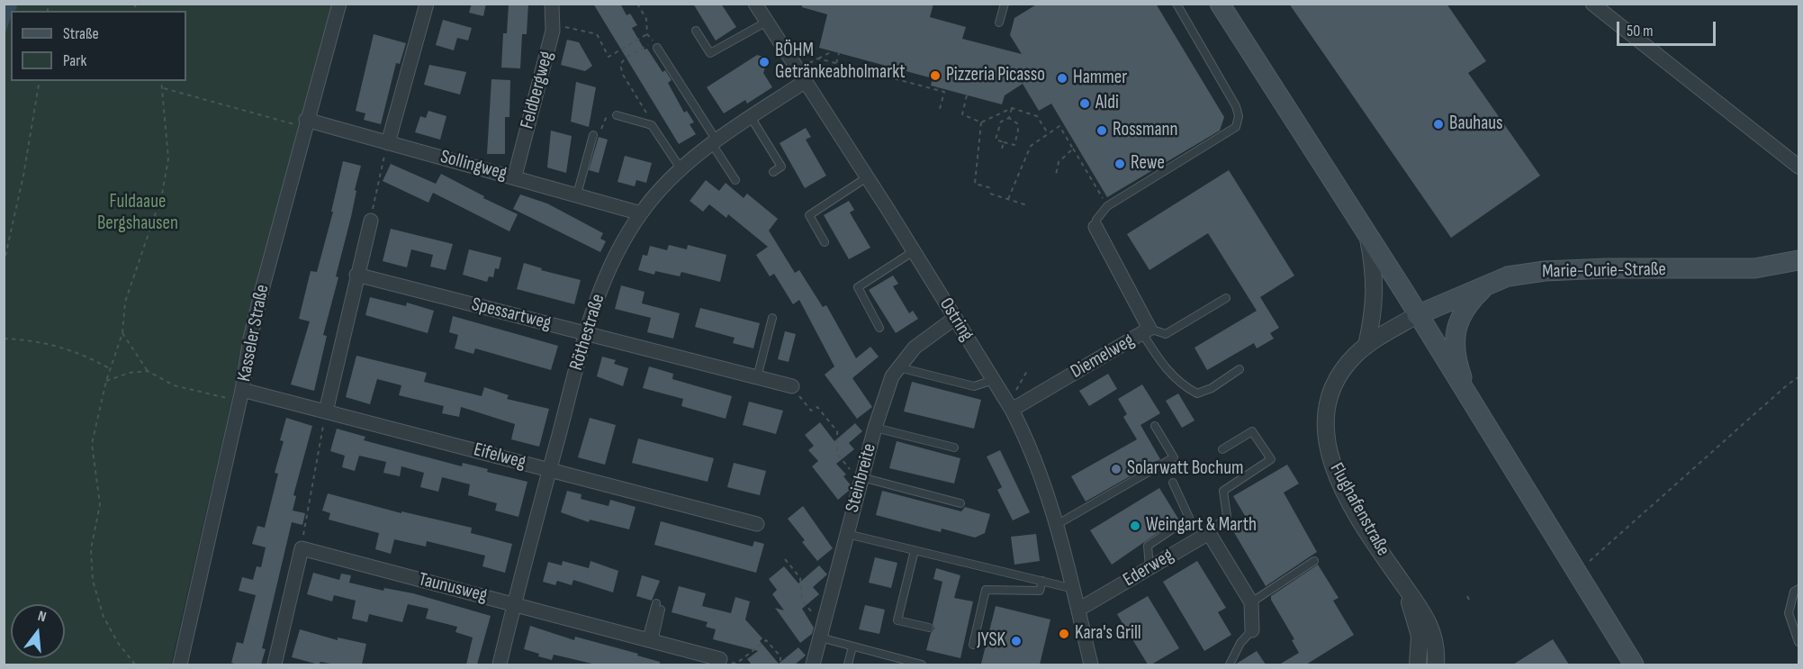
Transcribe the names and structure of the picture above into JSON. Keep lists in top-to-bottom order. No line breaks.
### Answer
{"streets":{"main road":["Marie-Curie-Straße"],"street":["Feldbergweg","Sollingweg","Spessartweg","Ostring","Röthestraße","Kasseler Straße","Diemelweg","Eifelweg","Steinbreite","Flughafenstraße","Ederweg","Taunusweg"]},"crossings":[["Feldbergweg","Sollingweg"],["Sollingweg","Röthestraße"],["Sollingweg","Kasseler Straße"],["Marie-Curie-Straße","Flughafenstraße"],["Spessartweg","Röthestraße"],["Ostring","Röthestraße"],["Ostring","Diemelweg"],["Ostring","Steinbreite"],["Ostring","Ederweg"],["Röthestraße","Eifelweg"],["Röthestraße","Taunusweg"],["Kasseler Straße","Eifelweg"]],"parks":["Fuldaaue Bergshausen"],"places":["BÖHM Getränkeabholmarkt","Pizzeria Picasso","Hammer","Aldi","Bauhaus","Rossmann","Rewe","Solarwatt Bochum","Weingart & Marth","Kara's Grill","JYSK"],"legend":["Straße","Park"],"scale_bar":"50 m","north":"top"}
